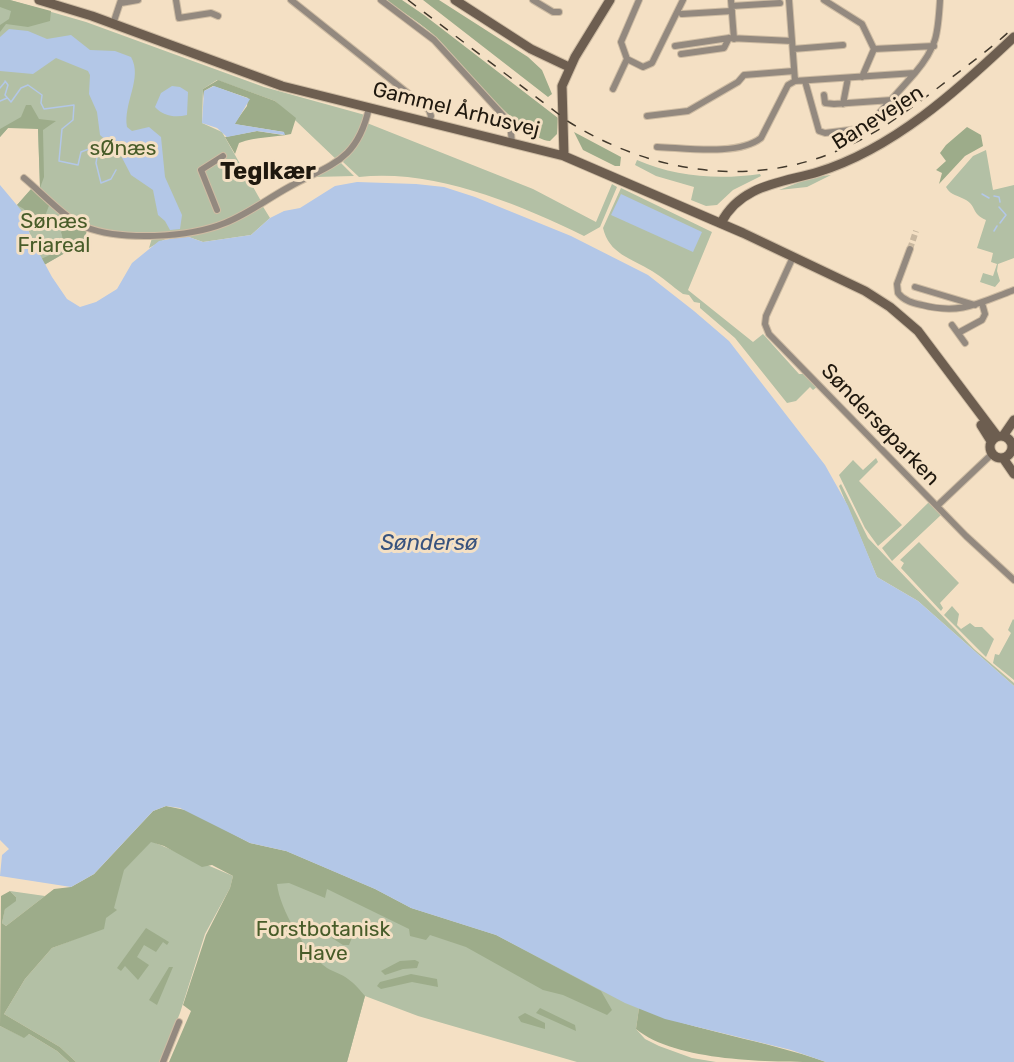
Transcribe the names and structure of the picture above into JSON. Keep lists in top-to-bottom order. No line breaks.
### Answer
{"streets":{"street":["Gammel Århusvej","Banevejen","Søndersøparken"]},"crossings":[["Gammel Århusvej","Banevejen"],["Gammel Århusvej","Søndersøparken"]],"districts":["Teglkær"],"water":["Søndersø"],"parks":["sØnæs","Sønæs Friareal","Forstbotanisk Have"]}
